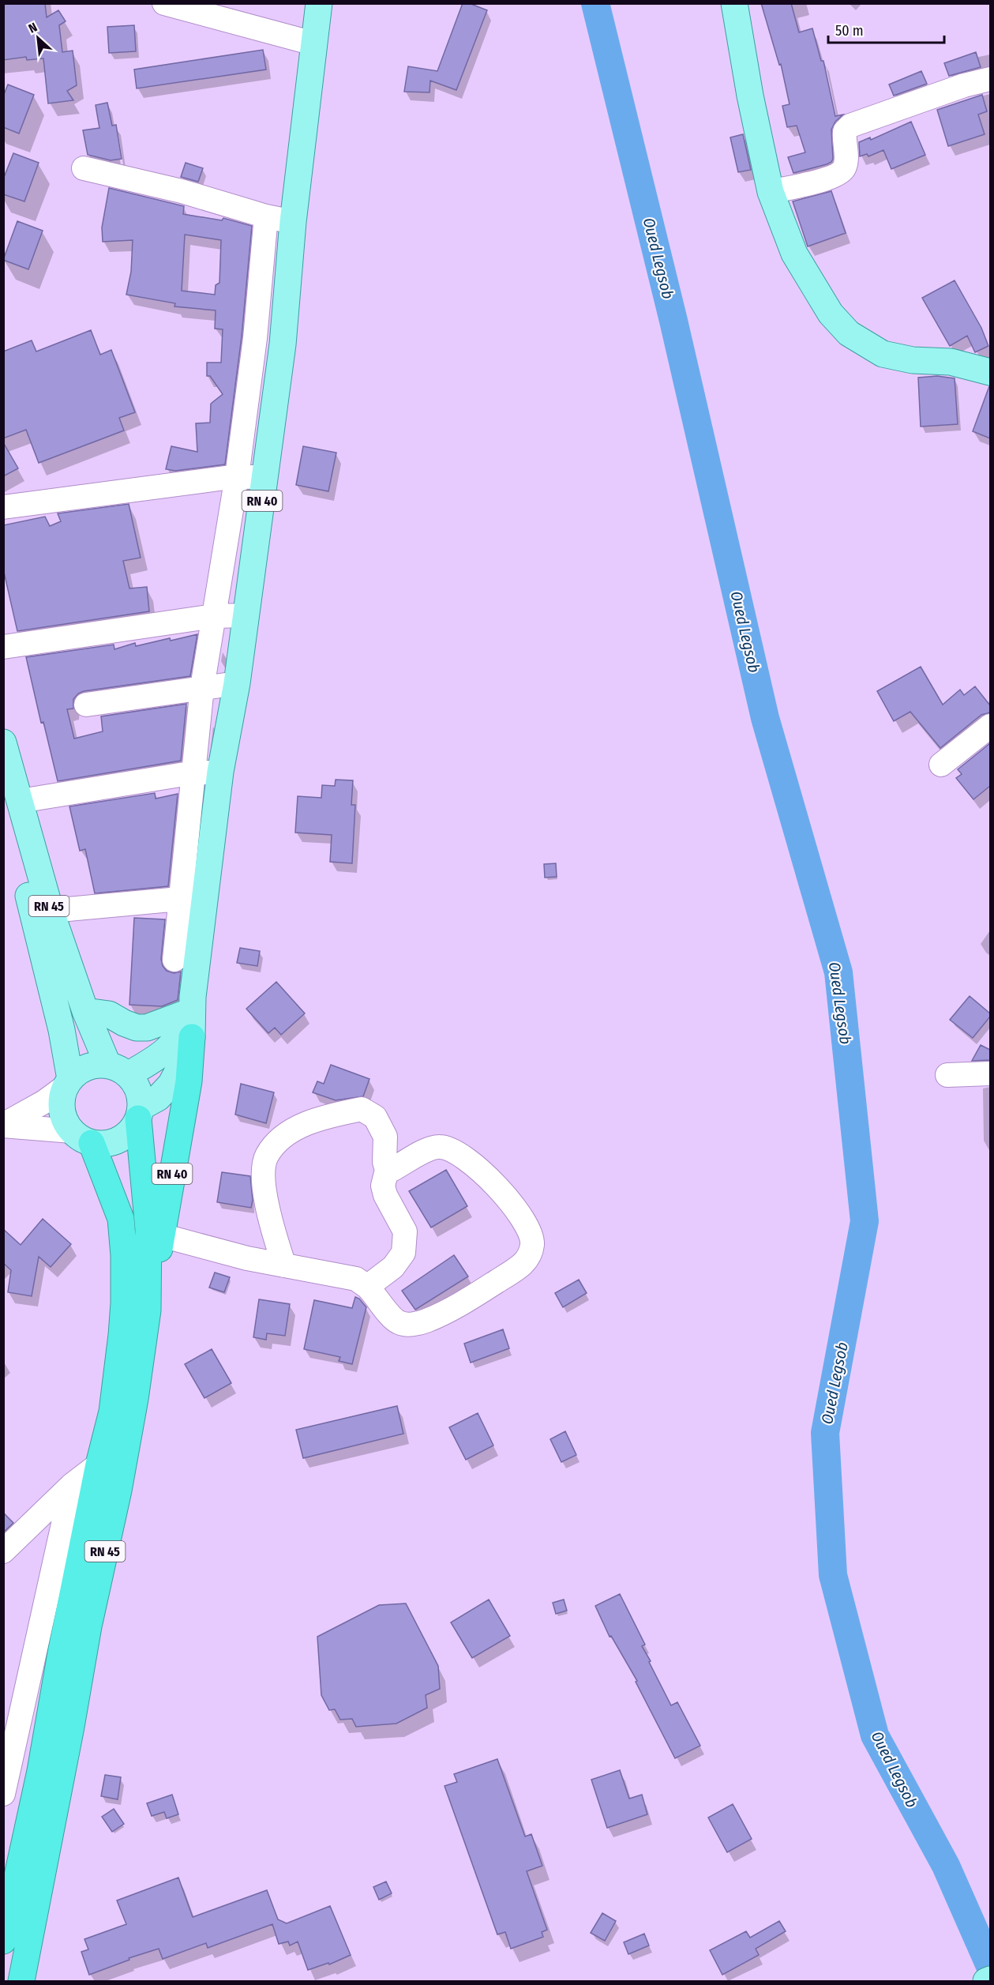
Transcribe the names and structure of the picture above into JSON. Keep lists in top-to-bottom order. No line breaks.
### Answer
{"streets":{"highway":["RN 40","RN 45"]},"crossings":[["RN 40","RN 45"]],"water":["Oued Legsob"],"scale_bar":"50 m","north":"top left"}
